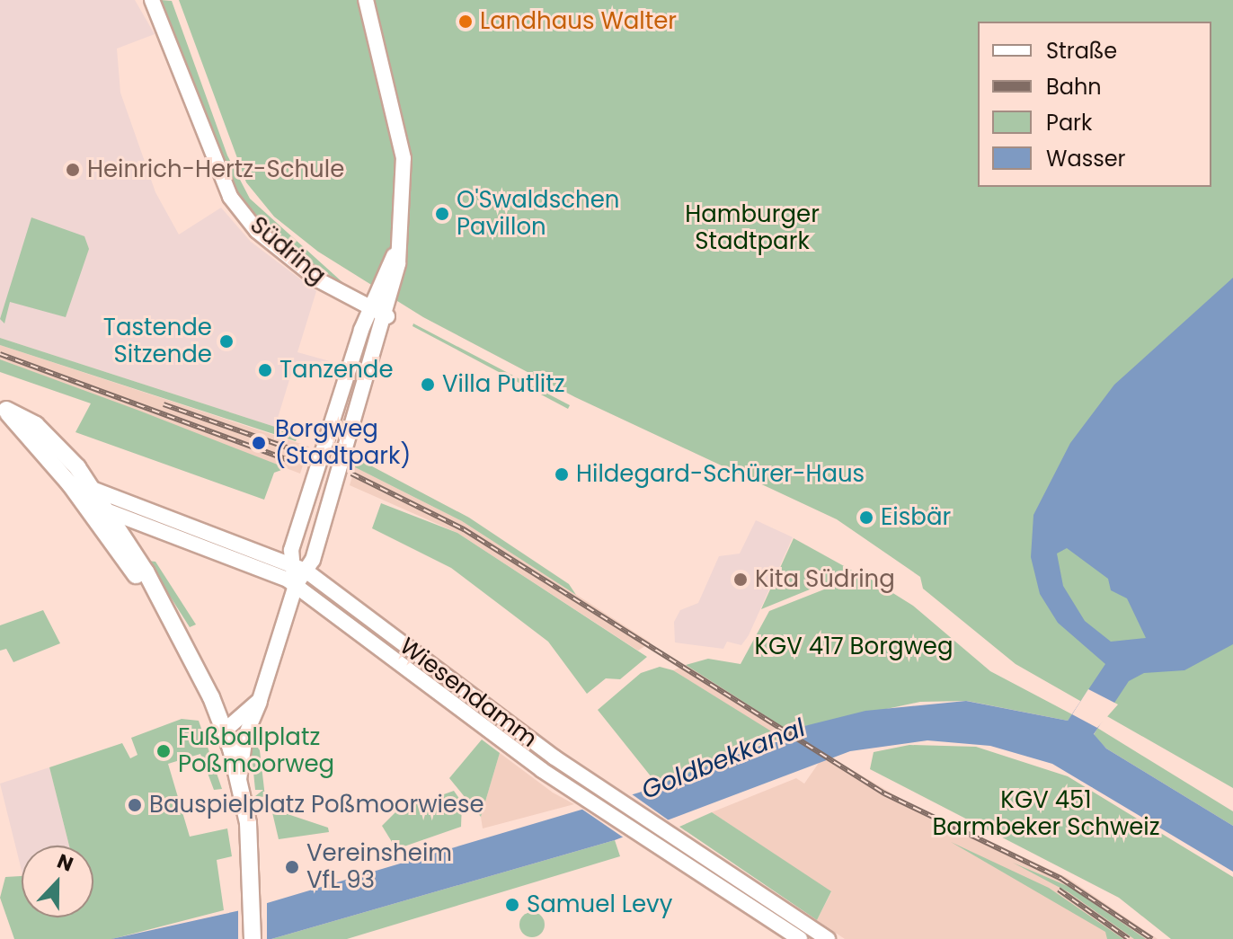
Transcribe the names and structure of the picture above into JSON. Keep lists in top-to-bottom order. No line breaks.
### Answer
{"streets":{"street":["Südring","Wiesendamm"]},"water":["Goldbekkanal"],"parks":["Hamburger Stadtpark","KGV 417 Borgweg","KGV 451 Barmbeker Schweiz"],"places":["Landhaus Walter","Heinrich-Hertz-Schule","O'Swaldschen Pavillon","Tastende Sitzende","Tanzende","Villa Putlitz","Borgweg (Stadtpark)","Hildegard-Schürer-Haus","Eisbär","Kita Südring","Fußballplatz Poßmoorweg","Bauspielplatz Poßmoorwiese","Vereinsheim VfL 93","Samuel Levy"],"legend":["Straße","Bahn","Park","Wasser"],"north":"top"}
